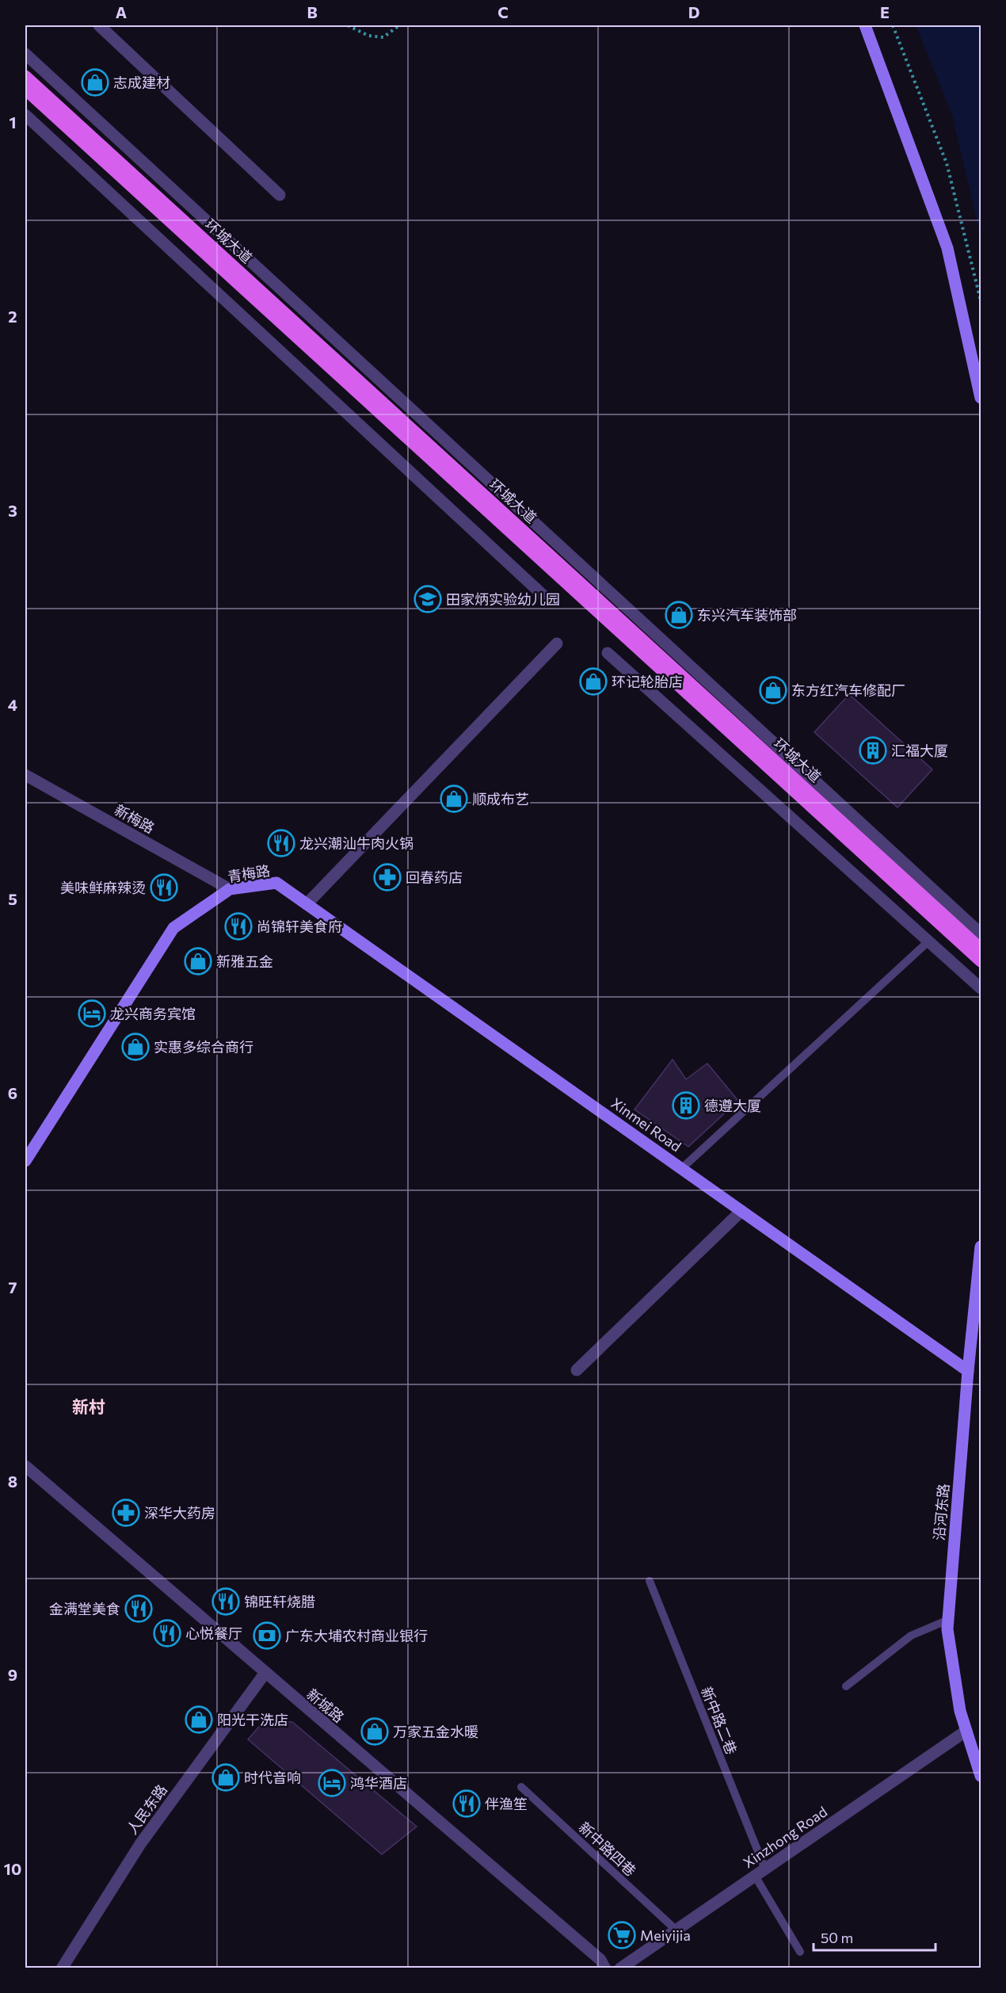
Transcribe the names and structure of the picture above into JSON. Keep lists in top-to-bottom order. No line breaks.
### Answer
{"streets":{"main road":["环城大道","青梅路","Xinmei Road","沿河东路"],"street":["新梅路","新城路","人民东路","Xinzhong Road"],"lane":["新中路二巷","新中路四巷"]},"crossings":[["新梅路","青梅路"],["青梅路","Xinmei Road"],["Xinmei Road","沿河东路"],["沿河东路","Xinzhong Road"],["新城路","人民东路"],["新中路二巷","Xinzhong Road"],["Xinzhong Road","新中路四巷"]],"districts":["新村"],"places":{"shop":["志成建材","东兴汽车装饰部","环记轮胎店","东方红汽车修配厂","顺成布艺","新雅五金","实惠多综合商行","阳光干洗店","万家五金水暖","时代音响"],"school or university":["田家炳实验幼儿园"],"building":["汇福大厦","德遵大厦"],"restaurant":["龙兴潮汕牛肉火锅","美味鲜麻辣烫","尚锦轩美食府","锦旺轩烧腊","金满堂美食","心悦餐厅","伴渔笙"],"pharmacy":["回春药店","深华大药房"],"hotel":["龙兴商务宾馆","鸿华酒店"],"bank":["广东大埔农村商业银行"],"supermarket":["Meiyijia"]},"scale_bar":"50 m","grid":{"columns":["A","B","C","D","E"],"rows":["1","2","3","4","5","6","7","8","9","10"]}}
